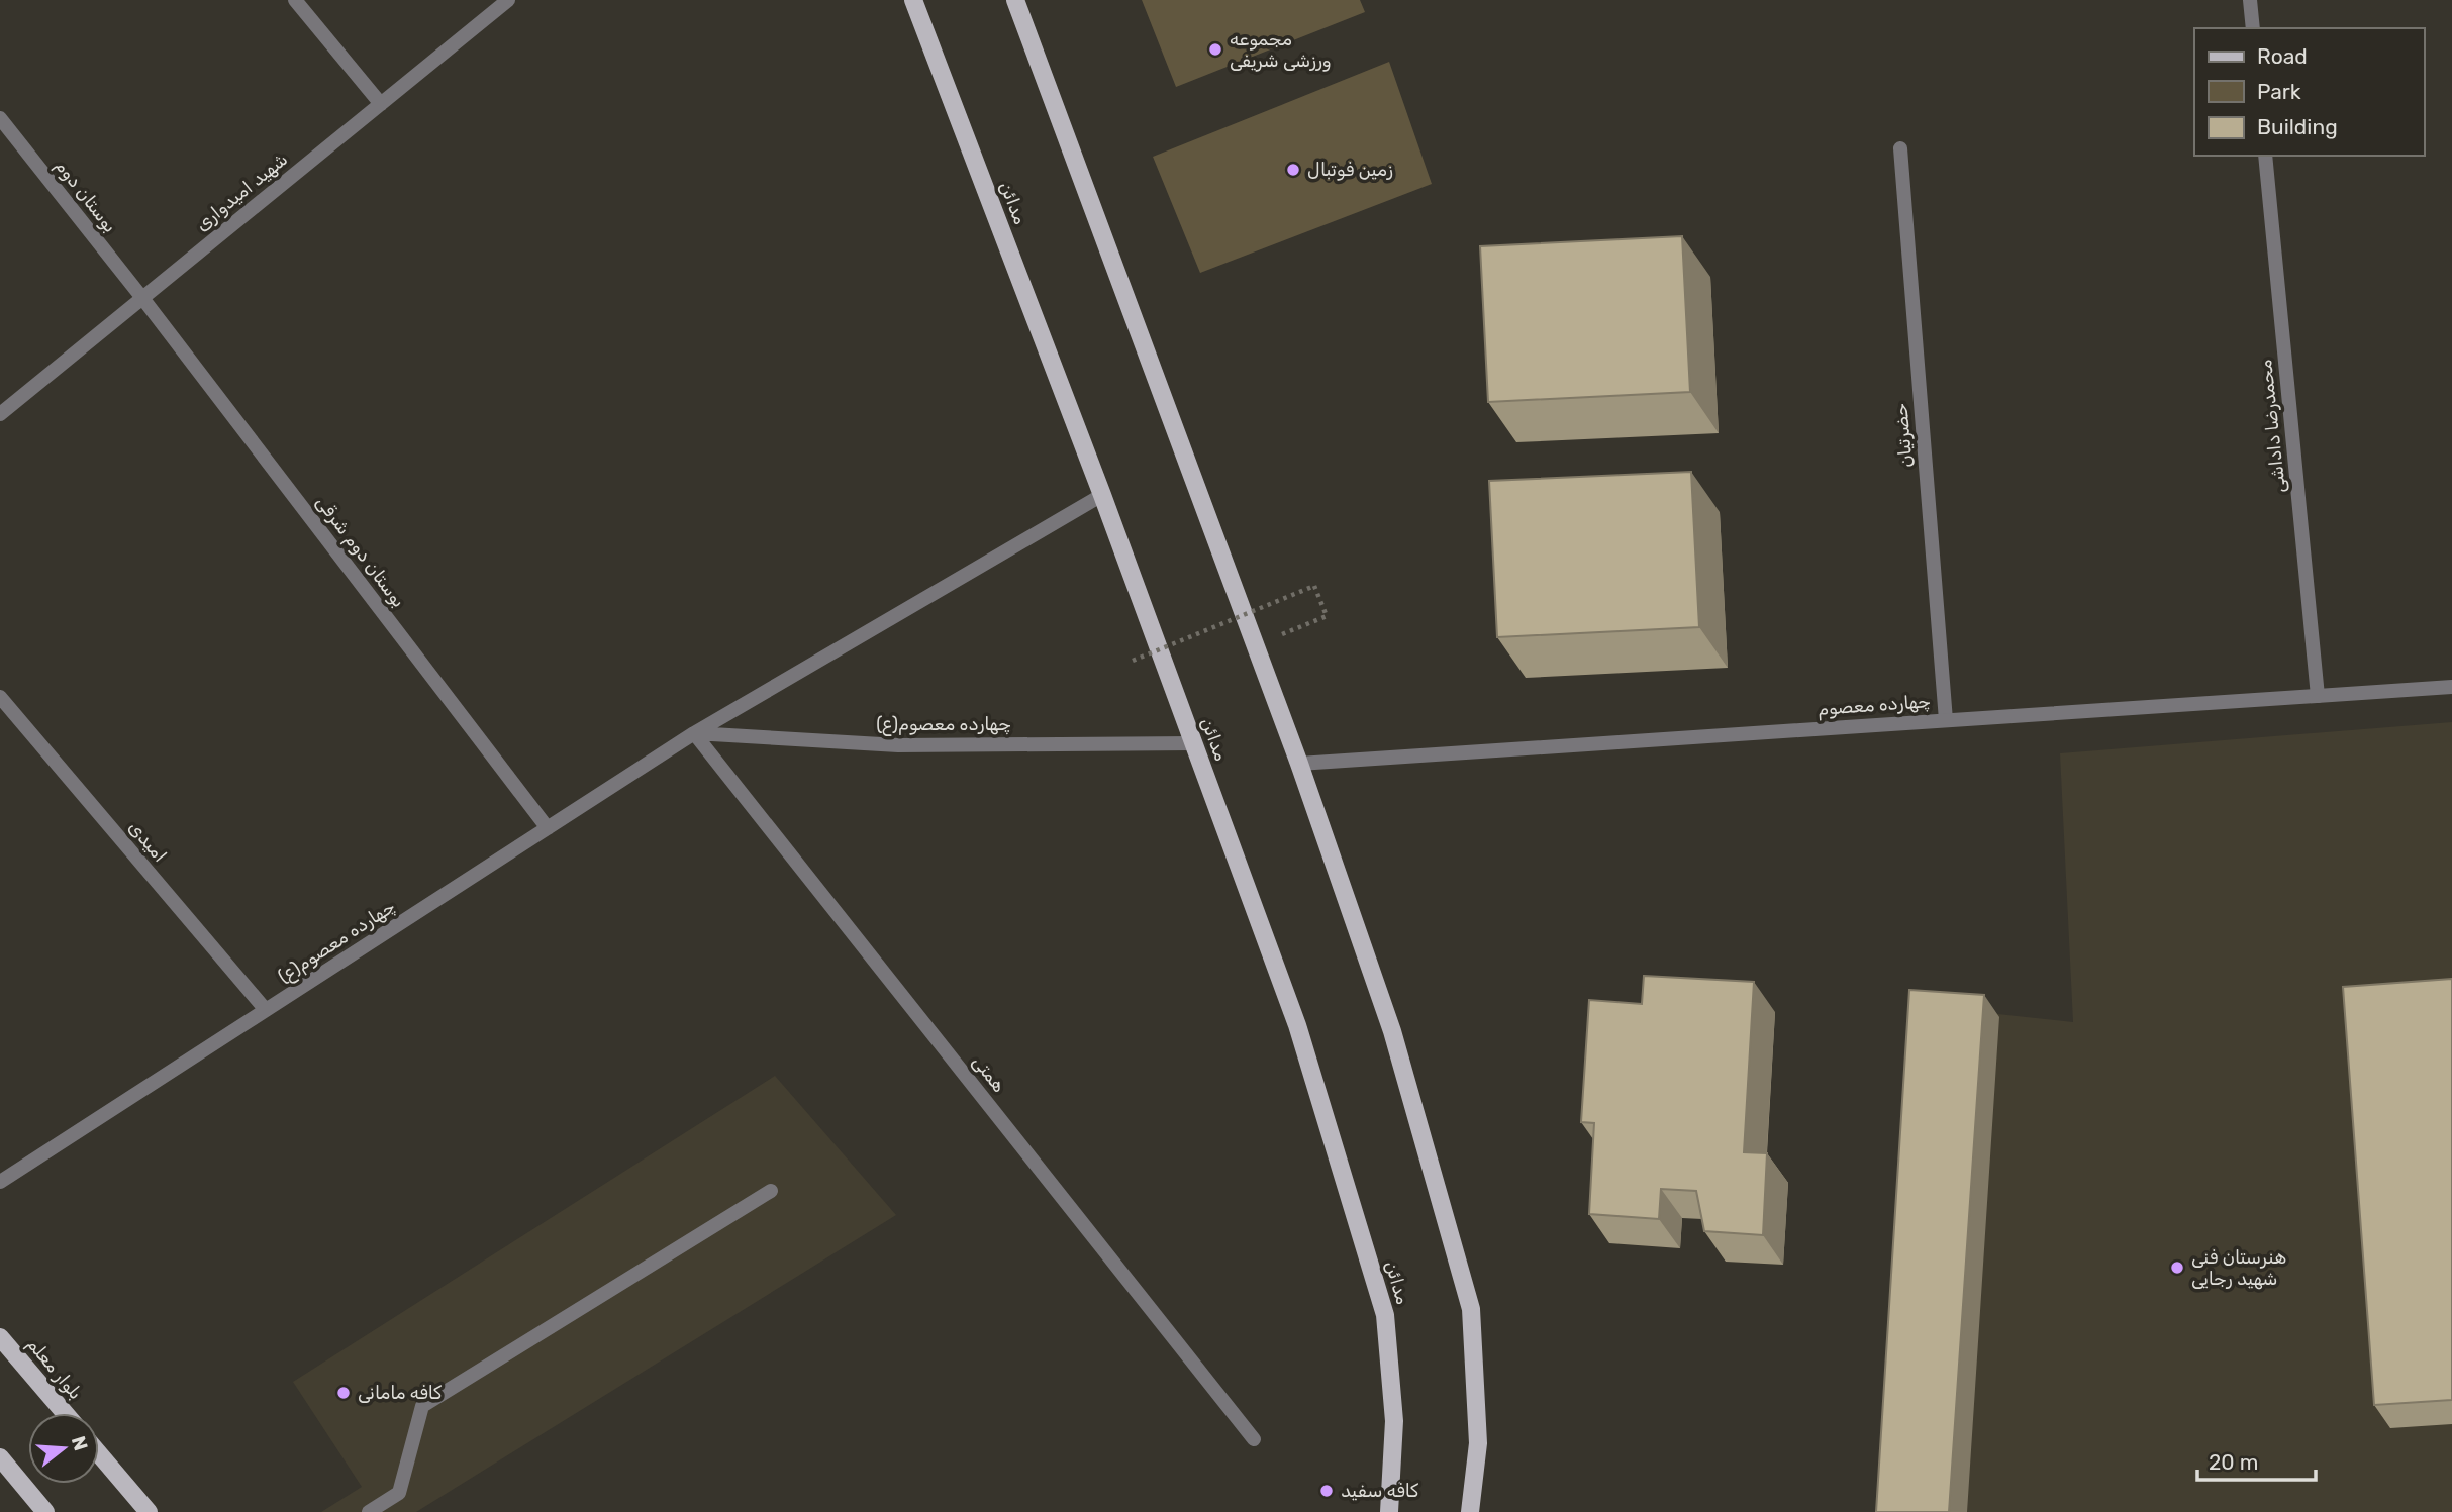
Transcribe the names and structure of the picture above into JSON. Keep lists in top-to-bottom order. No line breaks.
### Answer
{"streets":{"main road":["مدائن","بلوار معلم"],"street":["شهيد امیدواری","بوستان دوم","محمدرضا داداشی","حضرتیان","بوستان دوم شرقی","چهارده معصوم","چهارده معصوم(ع)","امیدی","همتی"]},"crossings":[["شهيد امیدواری","بوستان دوم"],["شهيد امیدواری","بوستان دوم شرقی"],["بوستان دوم","بوستان دوم شرقی"],["مدائن","چهارده معصوم(ع)"],["محمدرضا داداشی","چهارده معصوم"],["حضرتیان","چهارده معصوم"],["بوستان دوم شرقی","چهارده معصوم(ع)"],["چهارده معصوم(ع)","امیدی"],["چهارده معصوم(ع)","همتی"]],"places":["مجموعه ورزشی شریفی","زمین فوتبال","هنرستان فنی شهید رجایی","کافه مامانی","کافه سفید"],"legend":["Road","Park","Building"],"scale_bar":"20 m","north":"right"}
